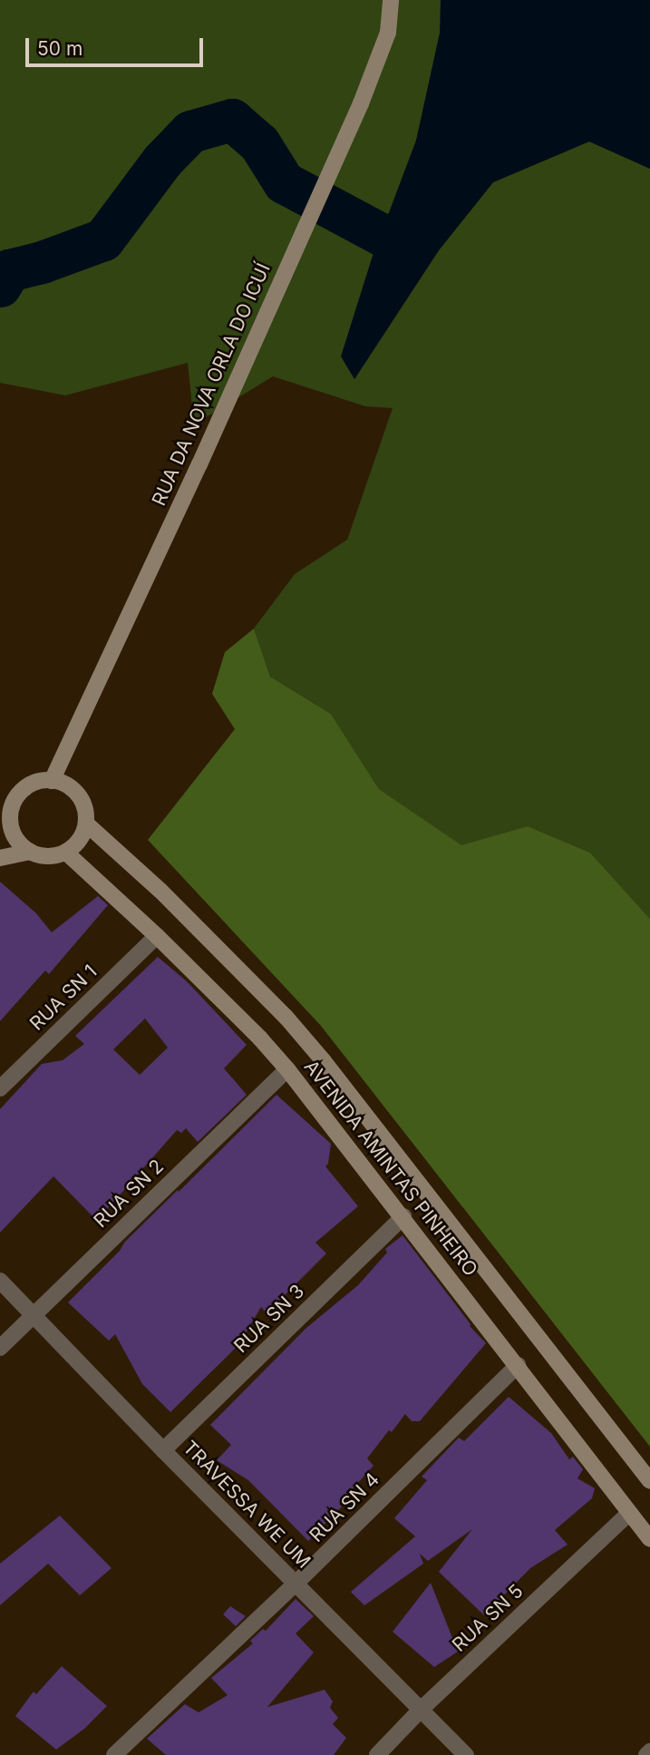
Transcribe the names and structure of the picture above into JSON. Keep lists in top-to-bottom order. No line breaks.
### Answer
{"streets":{"street":["RUA DA NOVA ORLA DO ICUÍ","RUA SN 1","AVENIDA AMINTAS PINHEIRO","RUA SN 2","RUA SN 3","TRAVESSA WE UM","RUA SN 4","RUA SN 5"]},"crossings":[["RUA DA NOVA ORLA DO ICUÍ","AVENIDA AMINTAS PINHEIRO"],["RUA SN 1","AVENIDA AMINTAS PINHEIRO"],["AVENIDA AMINTAS PINHEIRO","RUA SN 2"],["AVENIDA AMINTAS PINHEIRO","RUA SN 3"],["AVENIDA AMINTAS PINHEIRO","RUA SN 4"],["AVENIDA AMINTAS PINHEIRO","RUA SN 5"],["RUA SN 2","TRAVESSA WE UM"],["RUA SN 3","TRAVESSA WE UM"],["TRAVESSA WE UM","RUA SN 4"],["TRAVESSA WE UM","RUA SN 5"]],"scale_bar":"50 m"}
